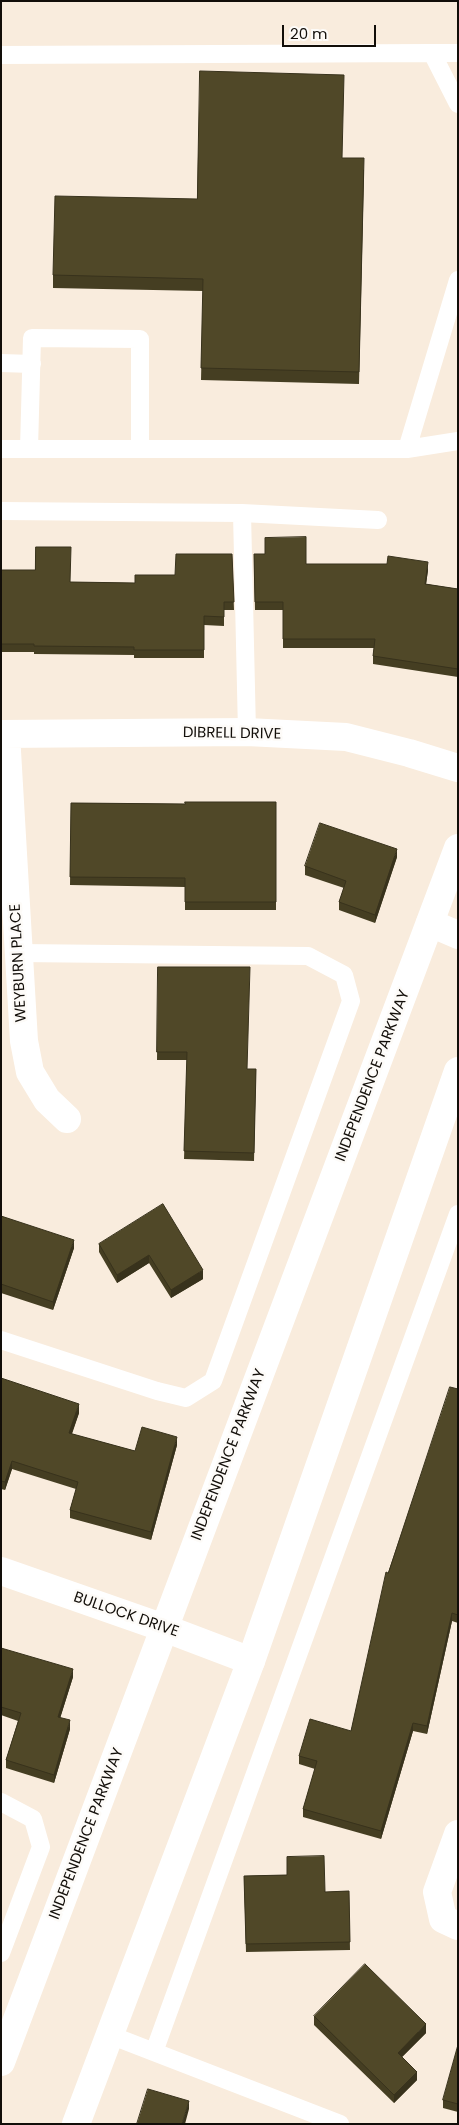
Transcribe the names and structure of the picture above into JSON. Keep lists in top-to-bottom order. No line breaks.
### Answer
{"streets":{"main road":["DIBRELL DRIVE","WEYBURN PLACE","INDEPENDENCE PARKWAY","BULLOCK DRIVE"]},"crossings":[["DIBRELL DRIVE","WEYBURN PLACE"],["INDEPENDENCE PARKWAY","BULLOCK DRIVE"]],"scale_bar":"20 m"}
